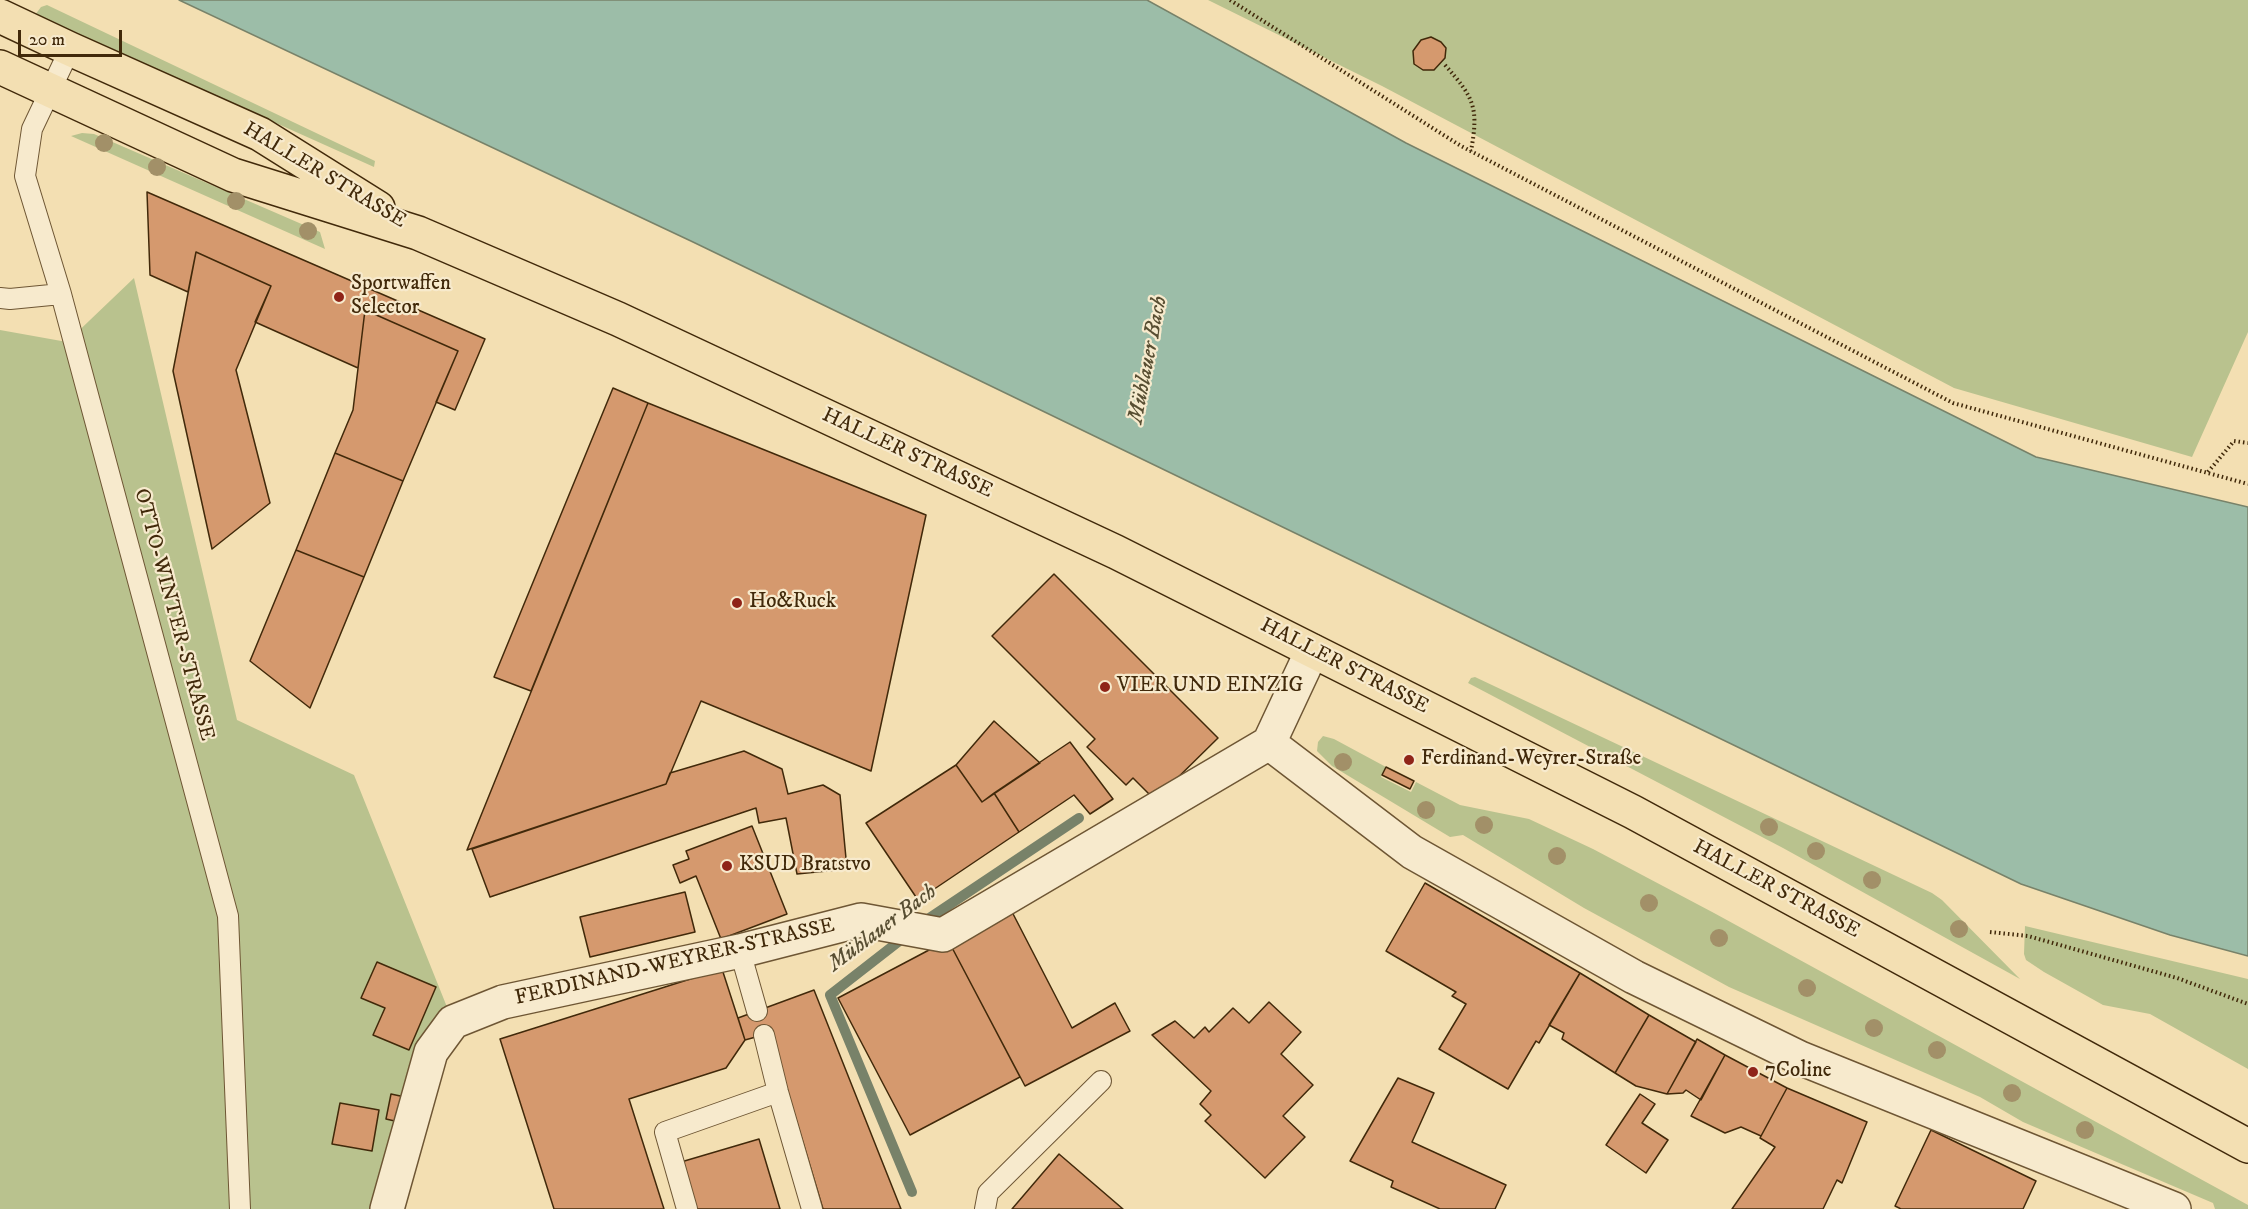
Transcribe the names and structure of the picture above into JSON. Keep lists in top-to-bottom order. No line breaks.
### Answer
{"streets":{"main road":["HALLER STRASSE"],"street":["FERDINAND-WEYRER-STRASSE"],"lane":["OTTO-WINTER-STRASSE"]},"crossings":[["HALLER STRASSE","OTTO-WINTER-STRASSE"]],"water":["Mühlauer Bach"],"places":["Sportwaffen Selector","Ho&Ruck","VIER UND EINZIG","Ferdinand-Weyrer-Straße","KSUD Bratstvo","7Coline"],"scale_bar":"20 m"}
